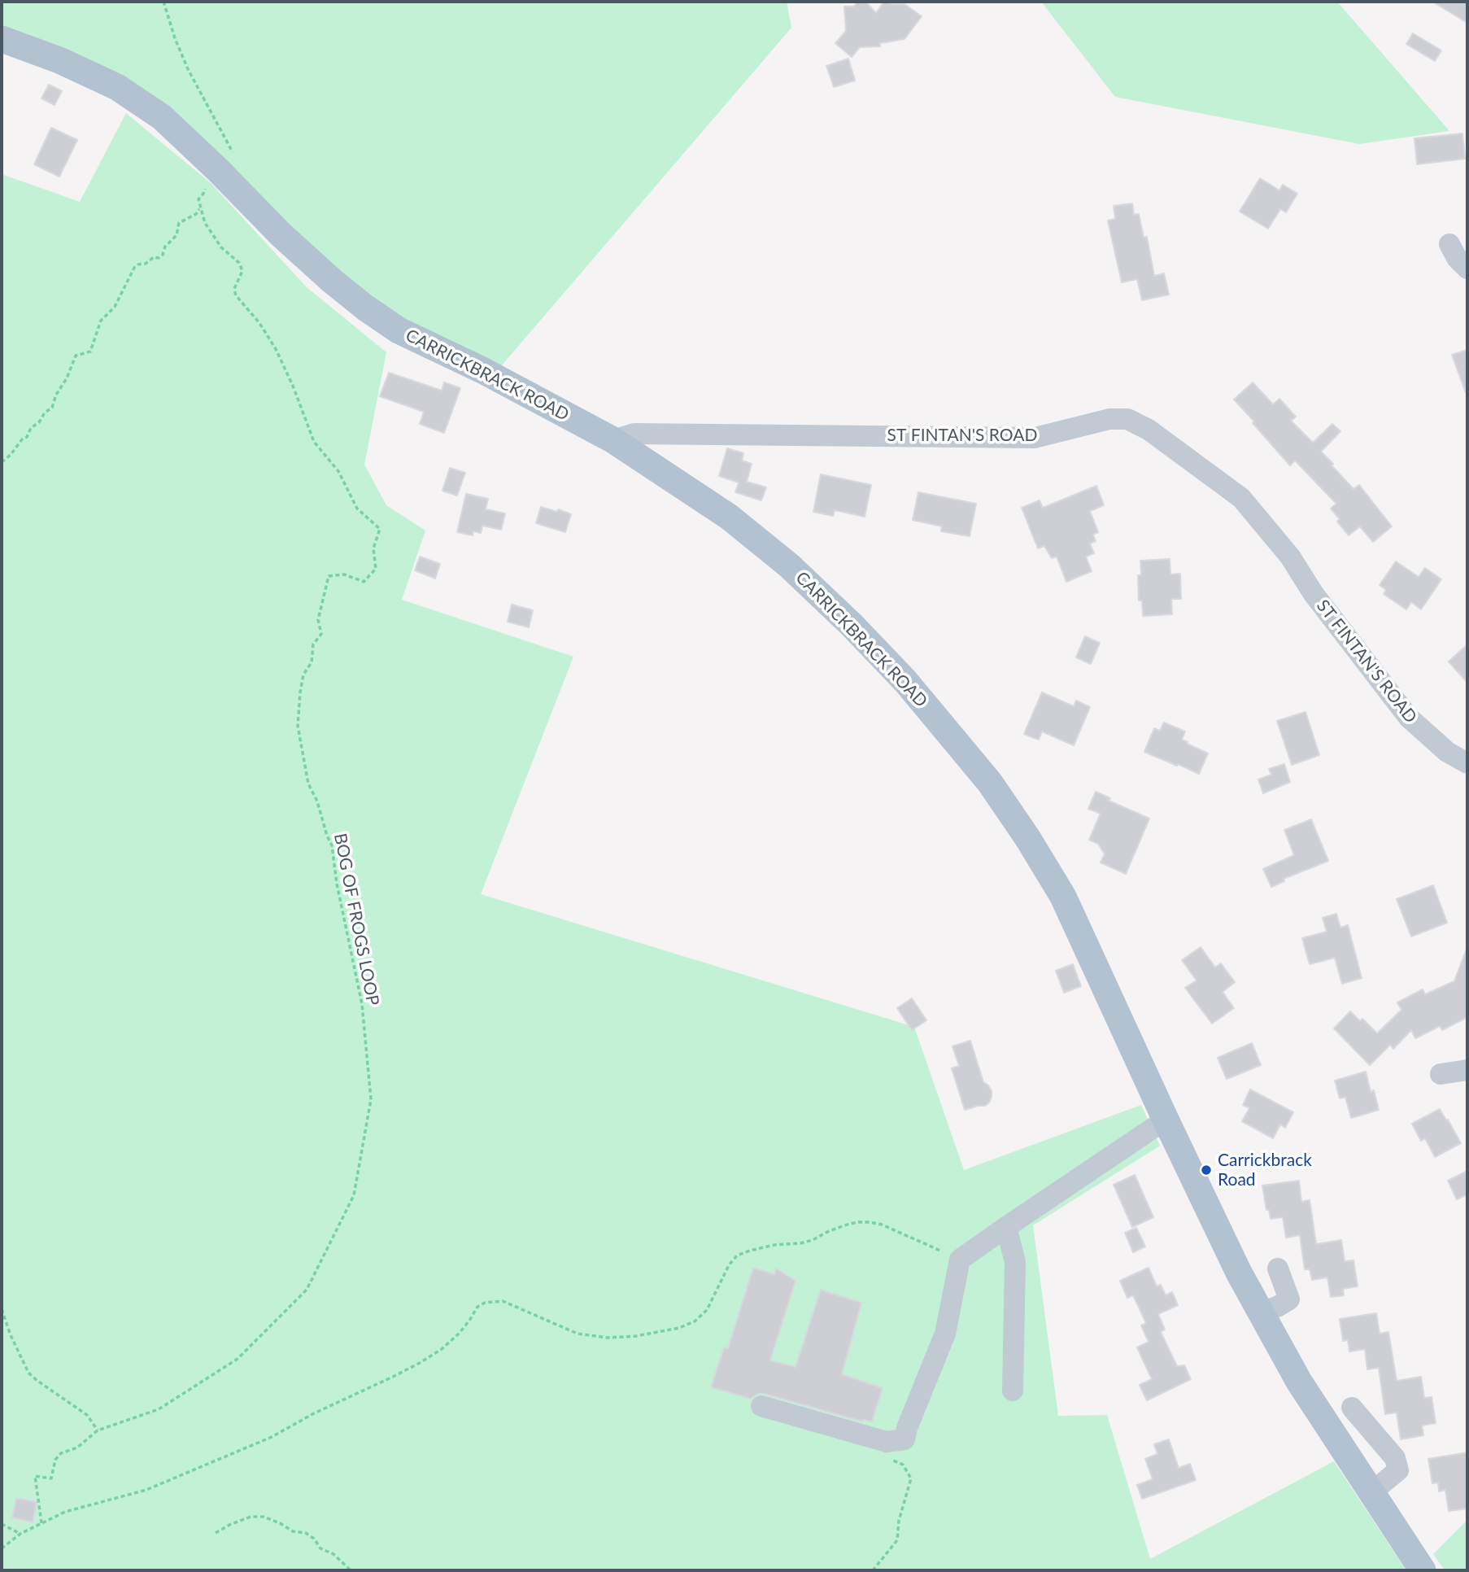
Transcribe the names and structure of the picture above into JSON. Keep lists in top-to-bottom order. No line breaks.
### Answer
{"streets":{"main road":["CARRICKBRACK ROAD"],"street":["ST FINTAN'S ROAD"],"path":["BOG OF FROGS LOOP"]},"crossings":[["CARRICKBRACK ROAD","ST FINTAN'S ROAD"]],"places":["Carrickbrack Road"]}
